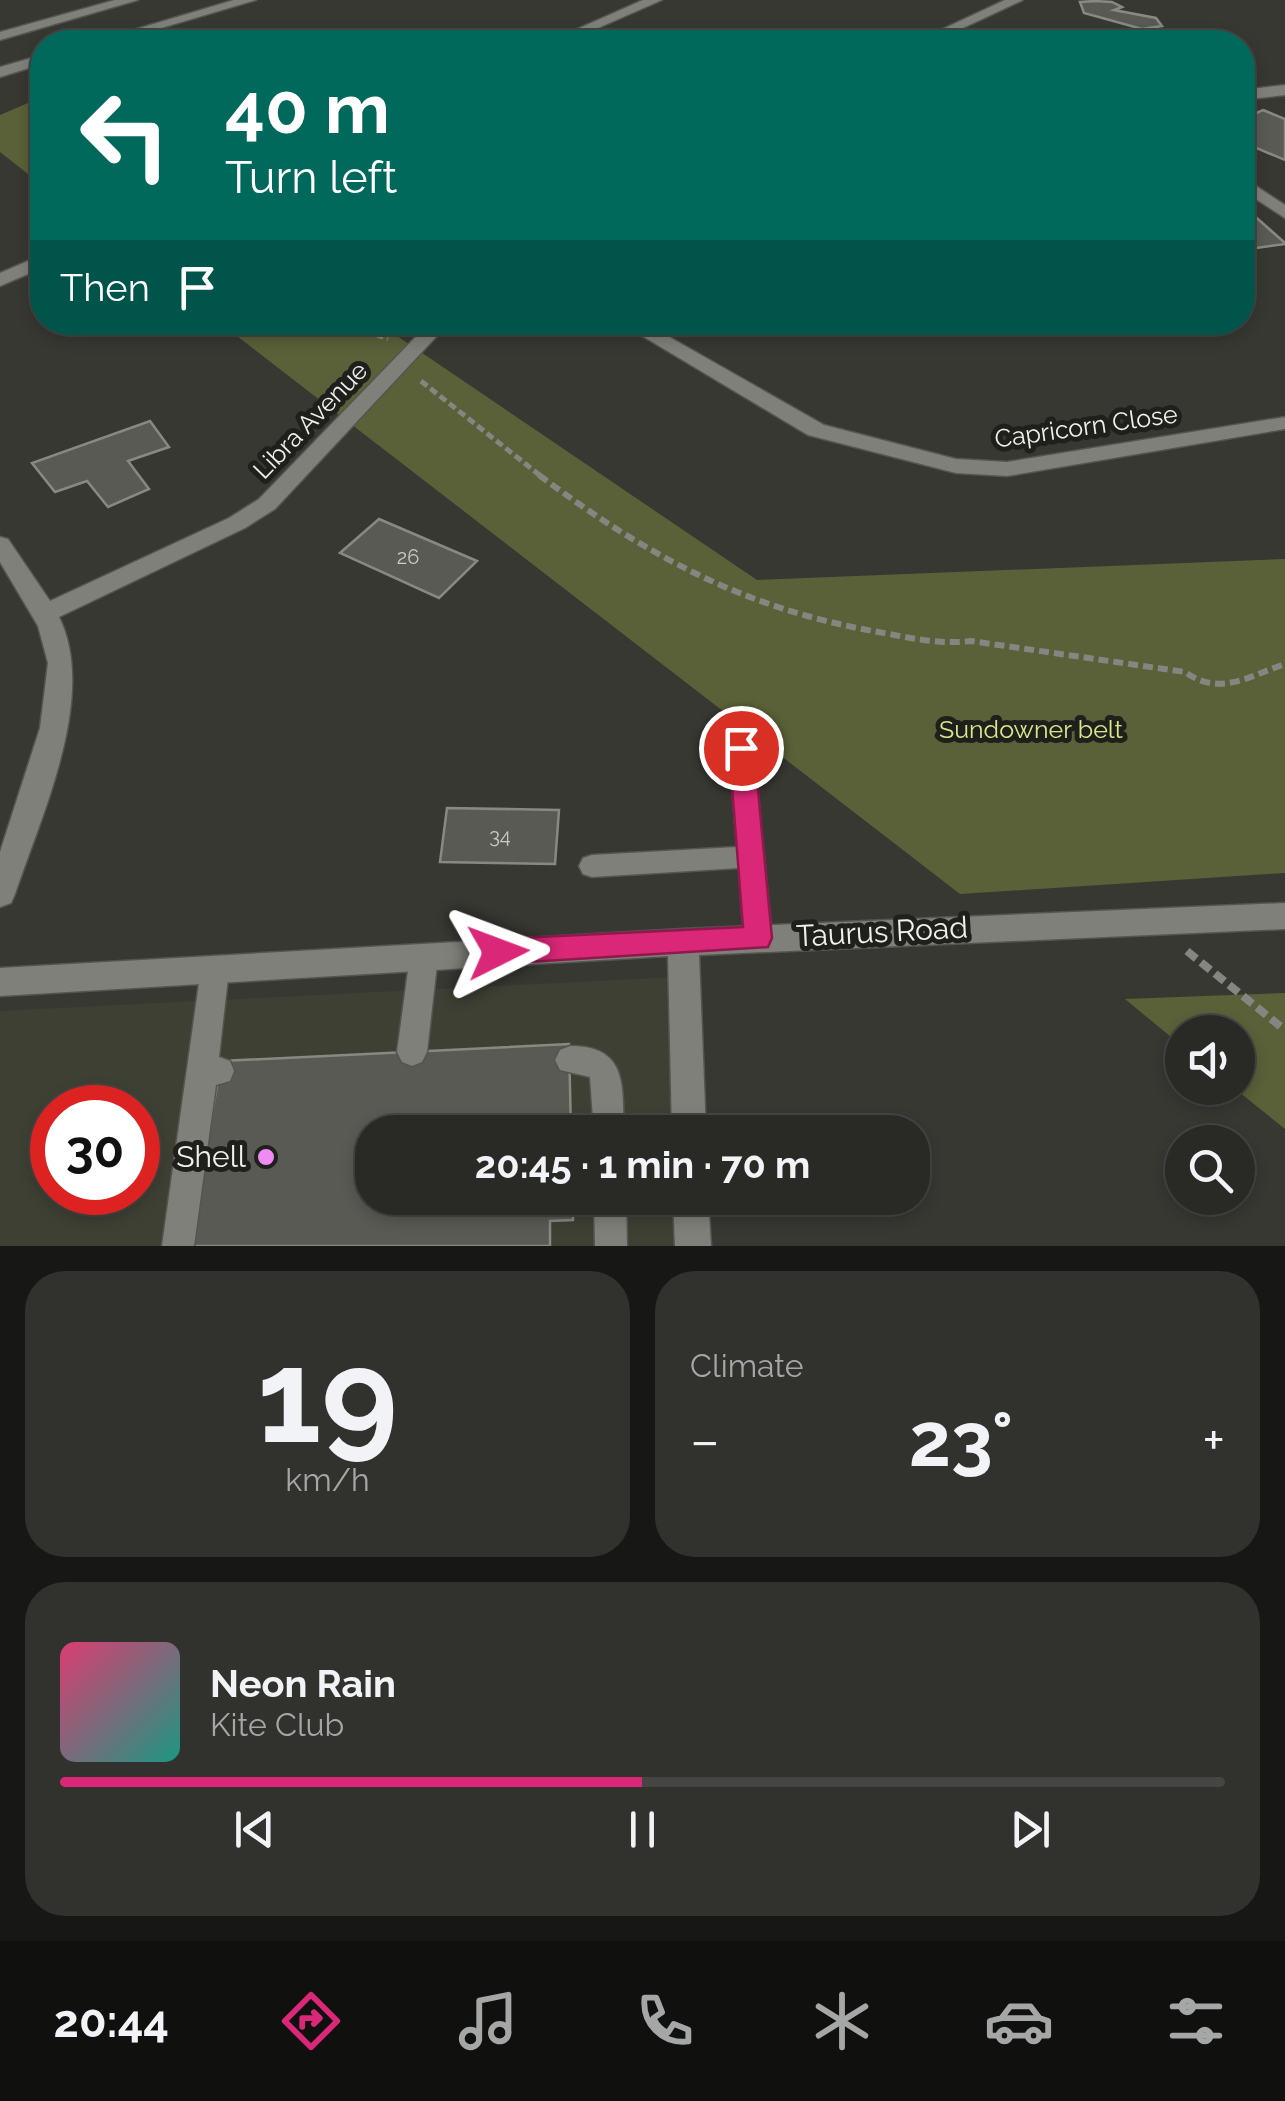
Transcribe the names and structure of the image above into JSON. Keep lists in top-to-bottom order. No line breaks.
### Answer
{"streets":{"street":["Libra Avenue","Capricorn Close","Taurus Road"]},"parks":["Sundowner belt"],"places":["Shell"],"house_numbers":["26","34"],"page":{"turn":["40 m","Turn left"],"then":"Then","limit":"30","trip":"20:45 · 1 min · 70 m","tile":[["19","km/h"],"Climate"],"heat":["−","23°","+"],"song":["Neon Rain","Kite Club"],"tabs":"20:44"}}
